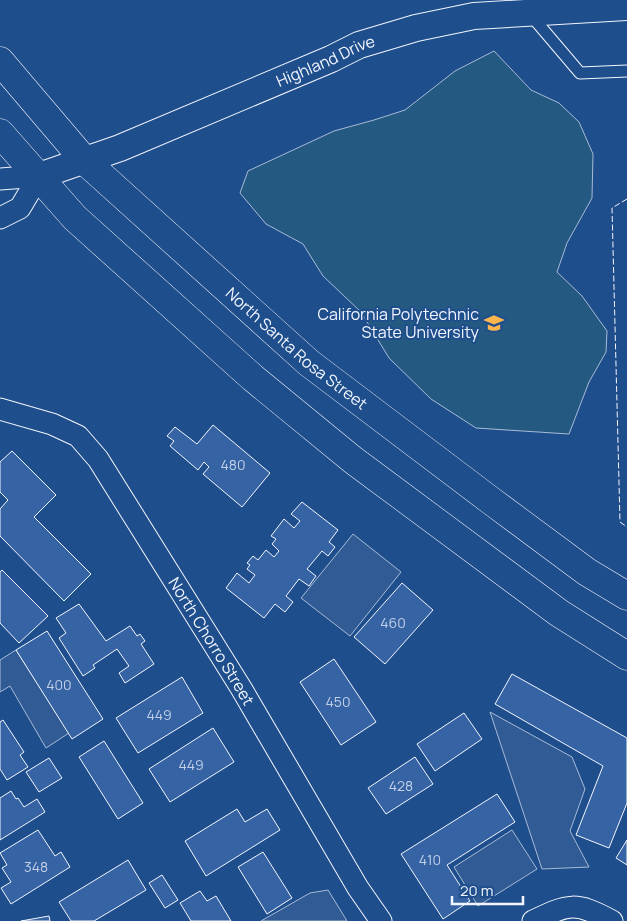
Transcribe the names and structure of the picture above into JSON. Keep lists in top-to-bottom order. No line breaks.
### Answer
{"streets":{"highway":["North Santa Rosa Street"],"street":["Highland Drive","North Chorro Street"]},"crossings":[["Highland Drive","North Santa Rosa Street"]],"places":{"school or university":["California Polytechnic State University"]},"house_numbers":["480","460","400","450","449","449","428","410","348"],"scale_bar":"20 m"}
